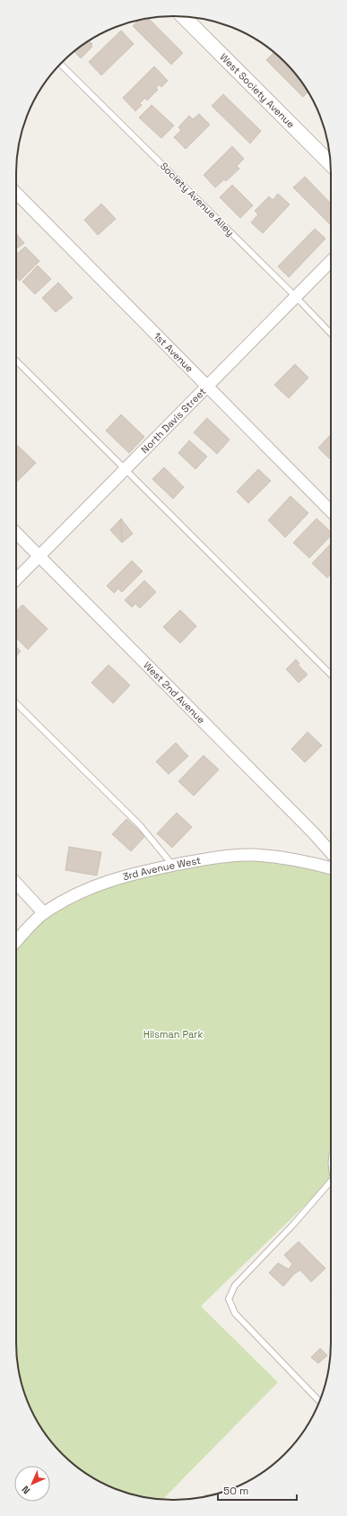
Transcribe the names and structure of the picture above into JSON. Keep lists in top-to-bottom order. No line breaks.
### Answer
{"streets":{"street":["West Society Avenue","1st Avenue","North Davis Street","West 2nd Avenue","3rd Avenue West"],"lane":["Society Avenue Alley"]},"crossings":[["Society Avenue Alley","North Davis Street"],["1st Avenue","North Davis Street"],["North Davis Street","West 2nd Avenue"]],"parks":["Hilsman Park"],"scale_bar":"50 m","north":"bottom left"}
